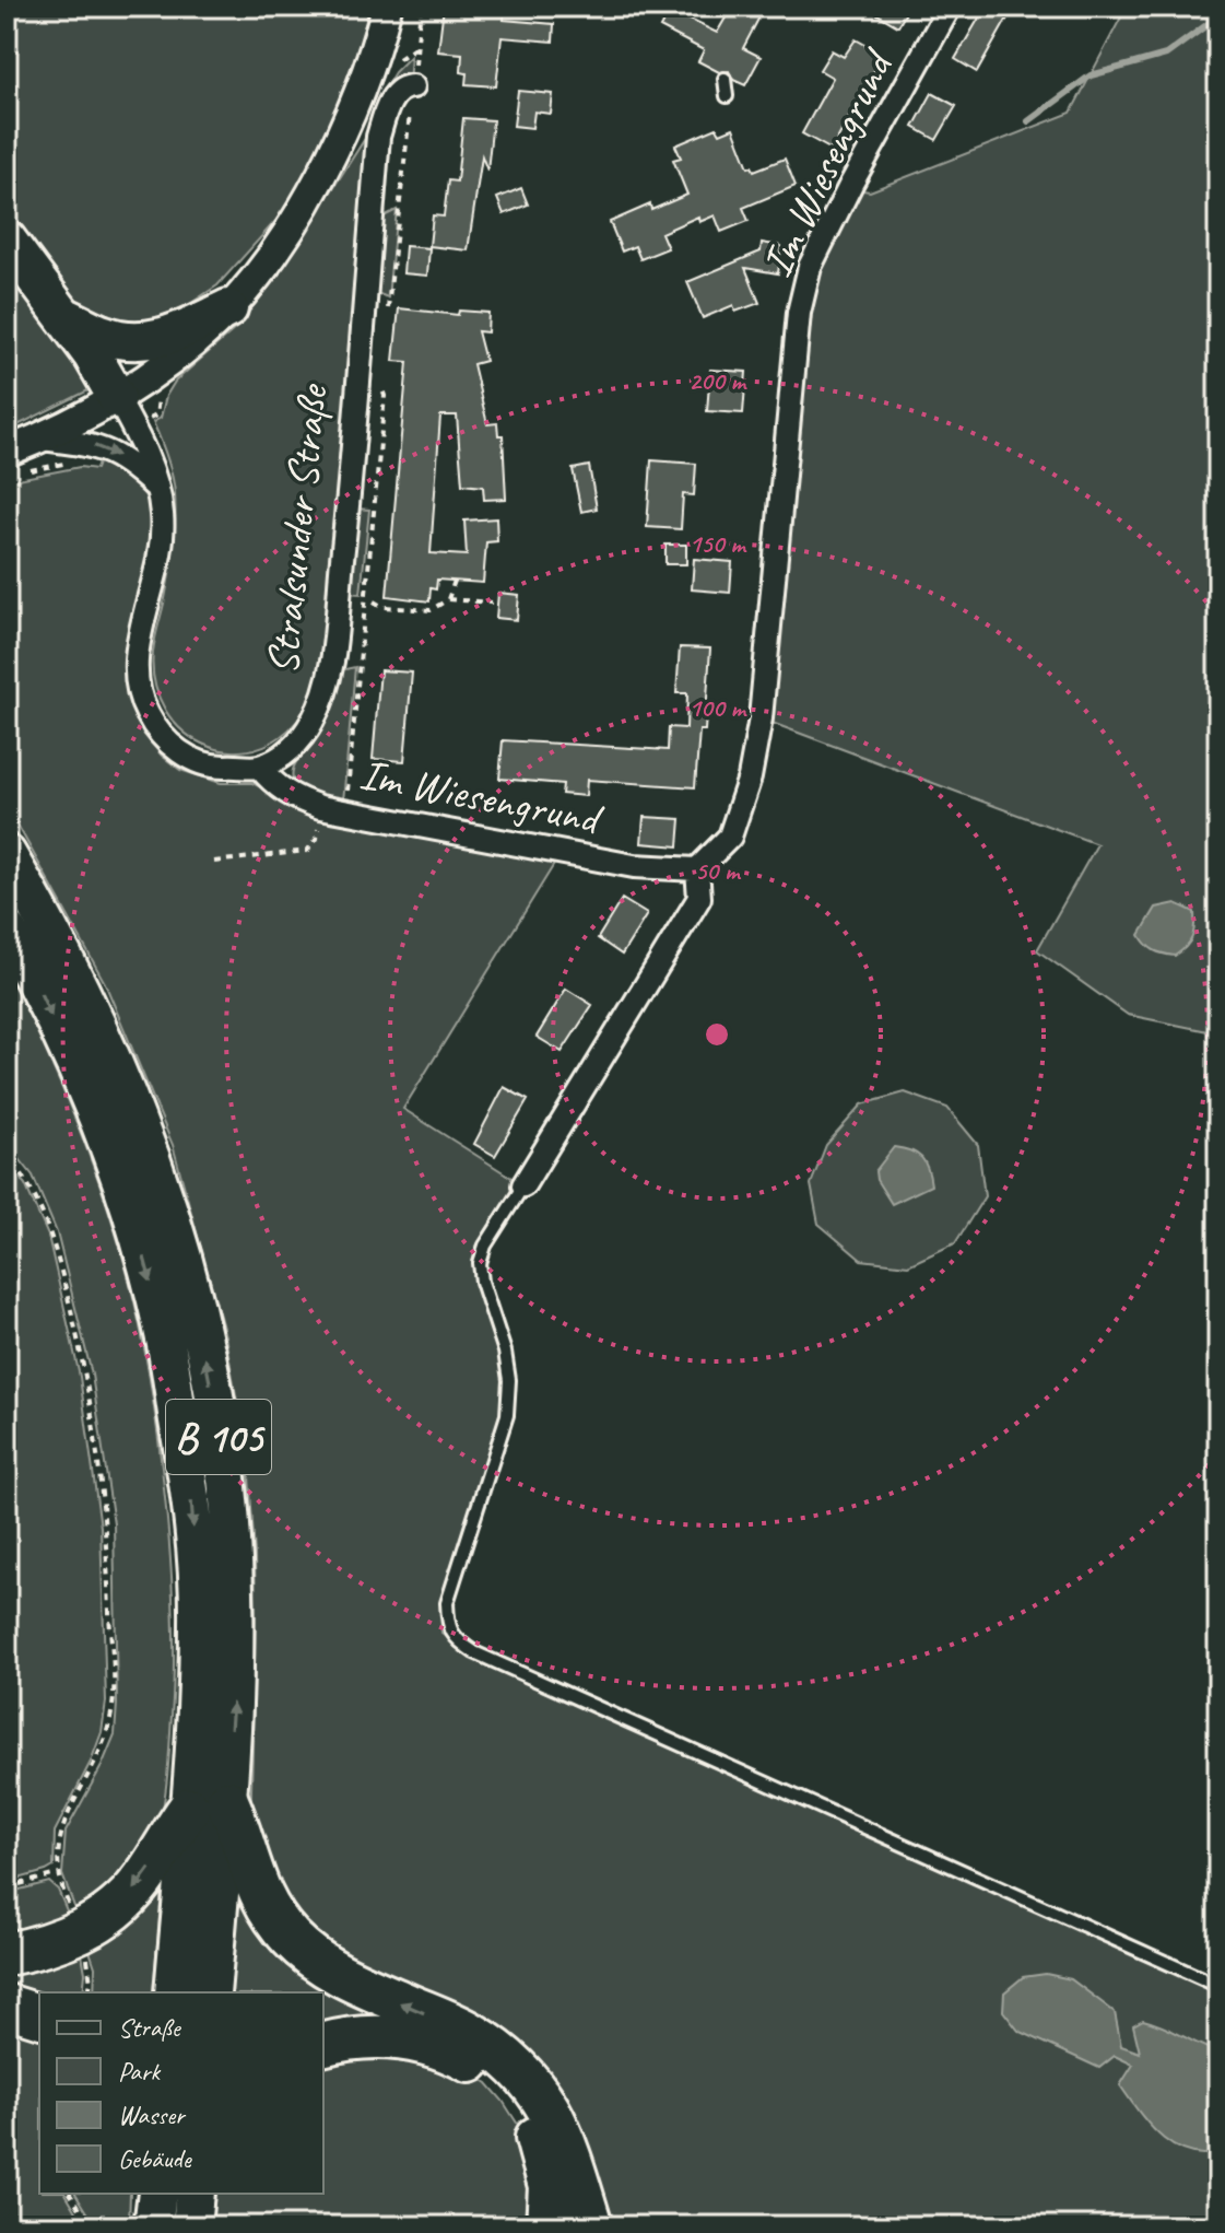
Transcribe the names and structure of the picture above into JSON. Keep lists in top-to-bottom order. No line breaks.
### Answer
{"streets":{"highway":["B 105"],"street":["Im Wiesengrund","Stralsunder Straße"]},"crossings":[["Im Wiesengrund","Stralsunder Straße"]],"legend":["Straße","Park","Wasser","Gebäude"],"rings":["200 m","150 m","100 m","50 m"]}
